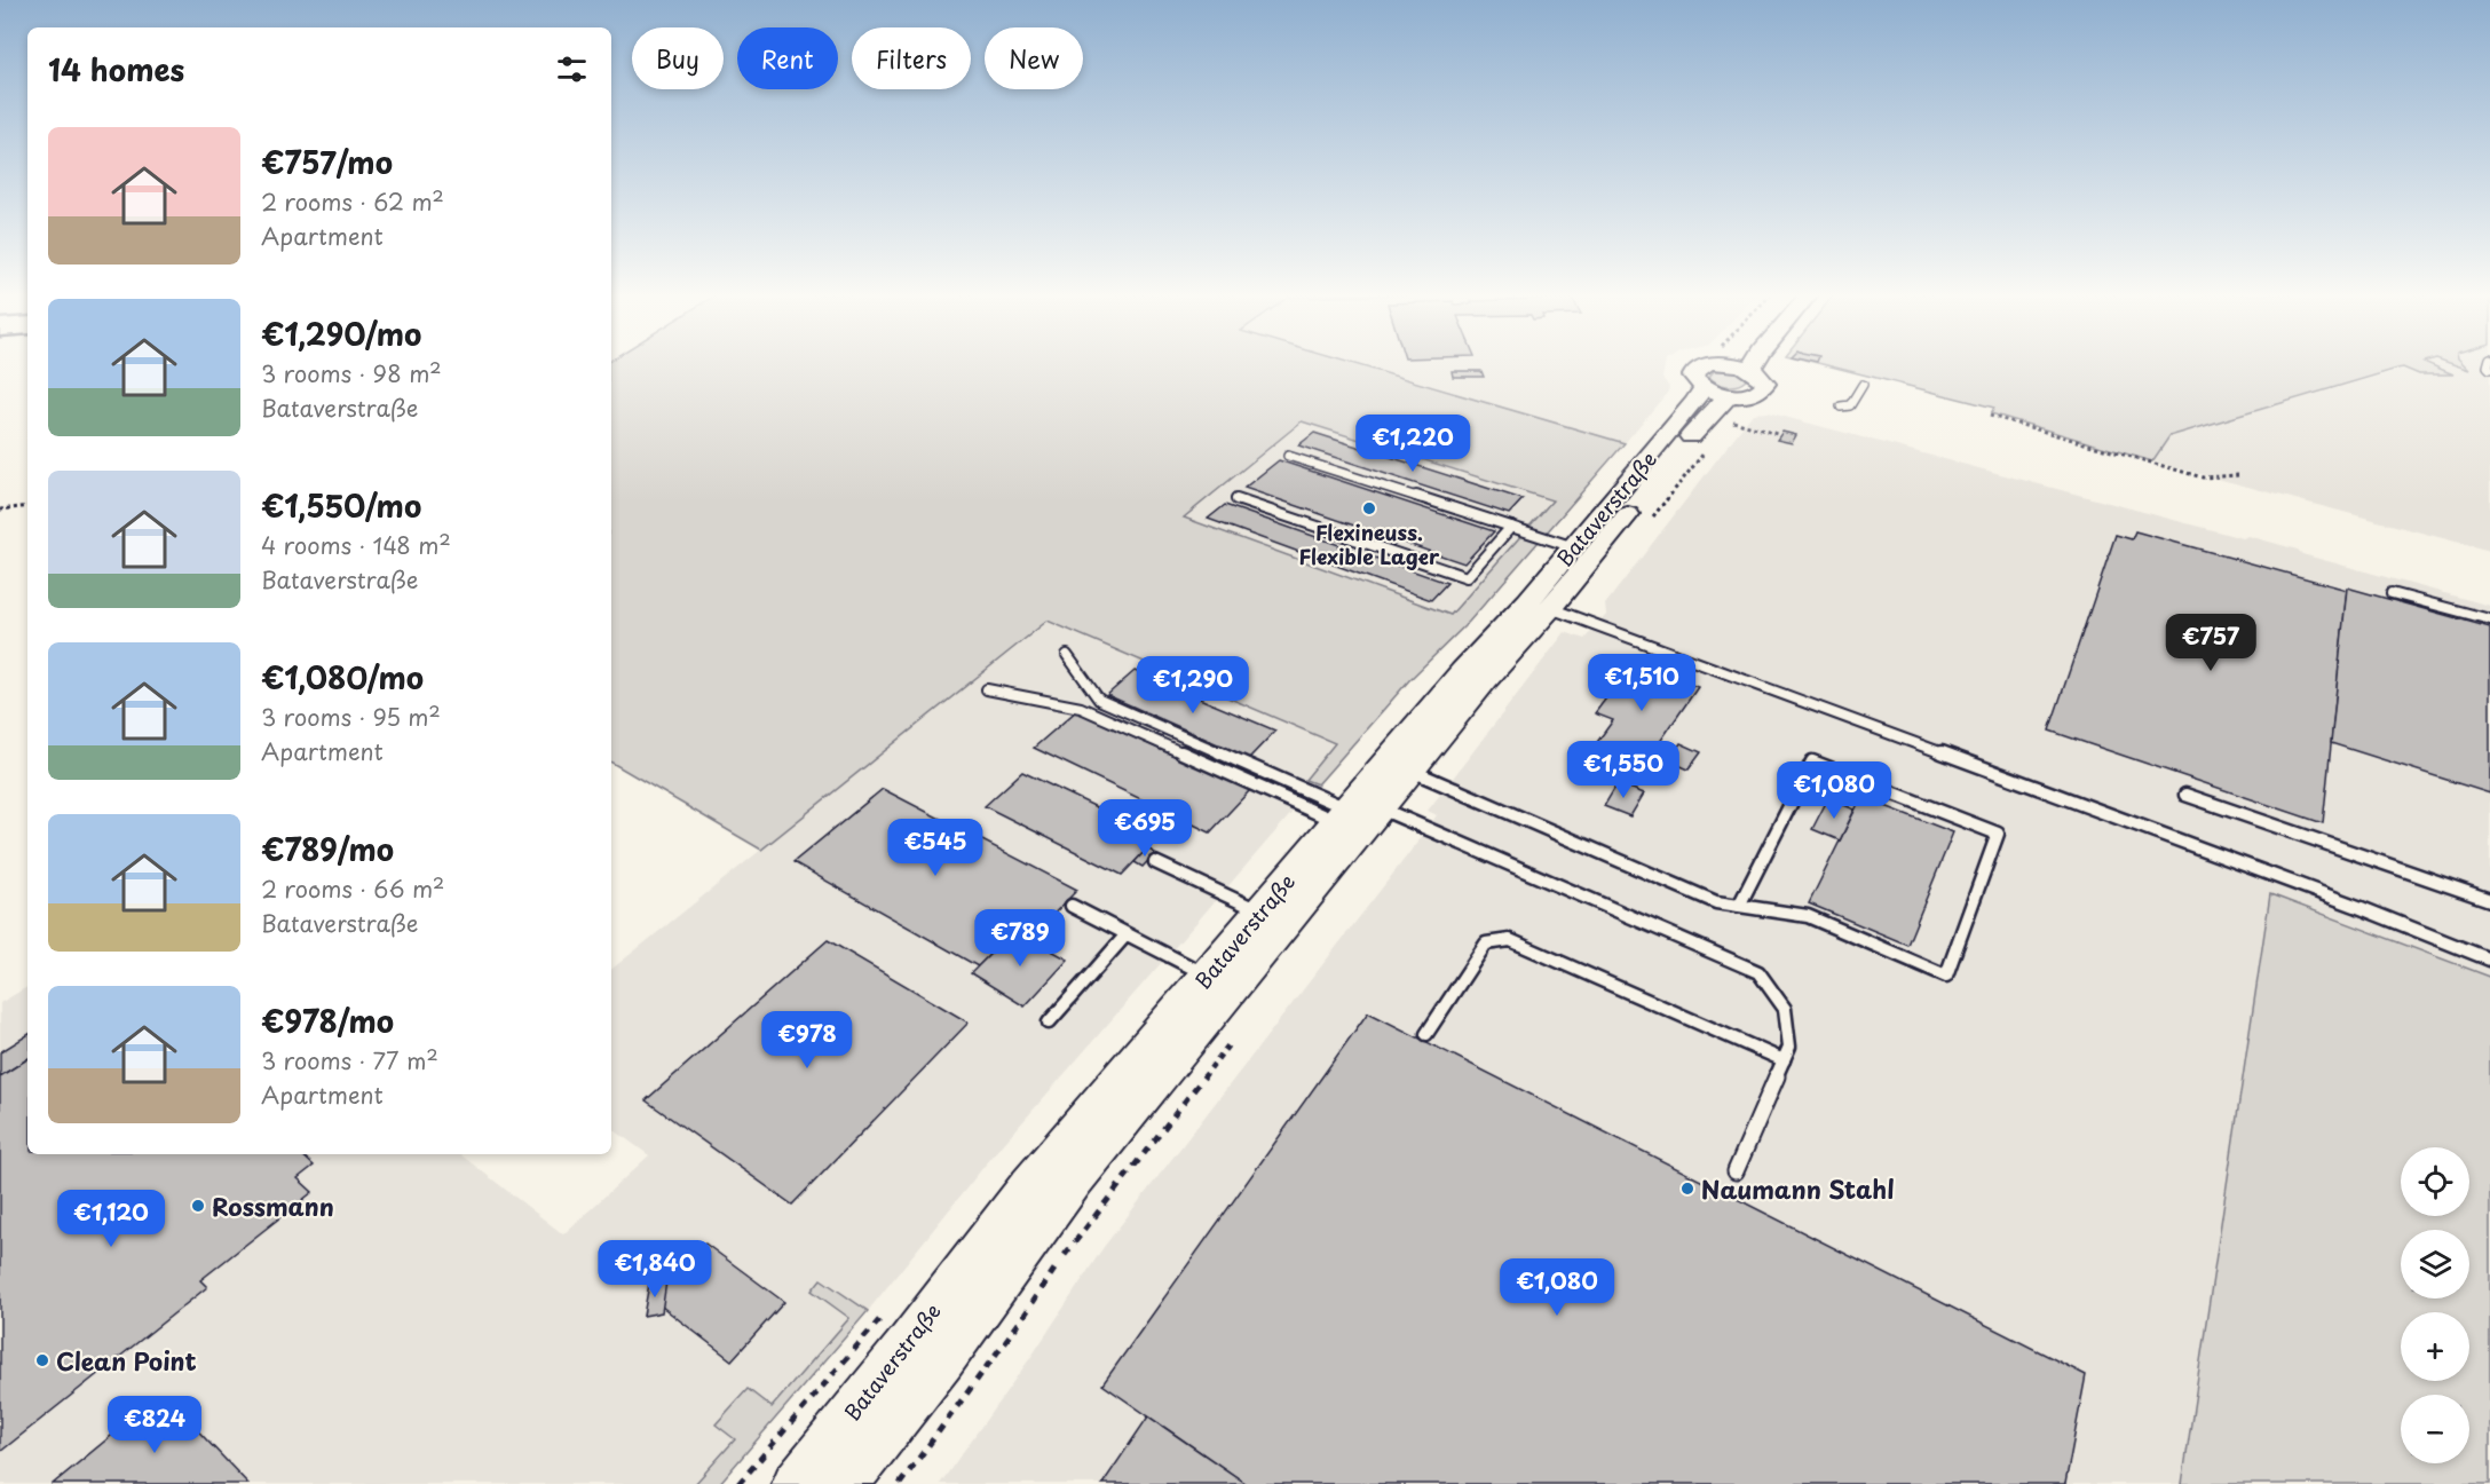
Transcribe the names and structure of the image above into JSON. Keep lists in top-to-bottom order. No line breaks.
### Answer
{"streets":{"street":["Bataverstraße"]},"places":["Flexineuss. Flexible Lager","Naumann Stahl","Rossmann","Clean Point"],"page":{"chip":["Buy","Rent","Filters","New"],"heading":"14 homes","list":[{"name":"€757/mo","note":"2 rooms · 62 m² · Apartment"},{"name":"€1,290/mo","note":"3 rooms · 98 m² · Bataverstraße"},{"name":"€1,550/mo","note":"4 rooms · 148 m² · Bataverstraße"},{"name":"€1,080/mo","note":"3 rooms · 95 m² · Apartment"},{"name":"€789/mo","note":"2 rooms · 66 m² · Bataverstraße"},{"name":"€978/mo","note":"3 rooms · 77 m² · Apartment"}],"price":["€1,220","€757","€1,510","€1,290","€1,550","€1,080","€695","€545","€789","€978","€1,120","€1,840","€1,080","€824"],"map_buttons":["+","−"]}}
